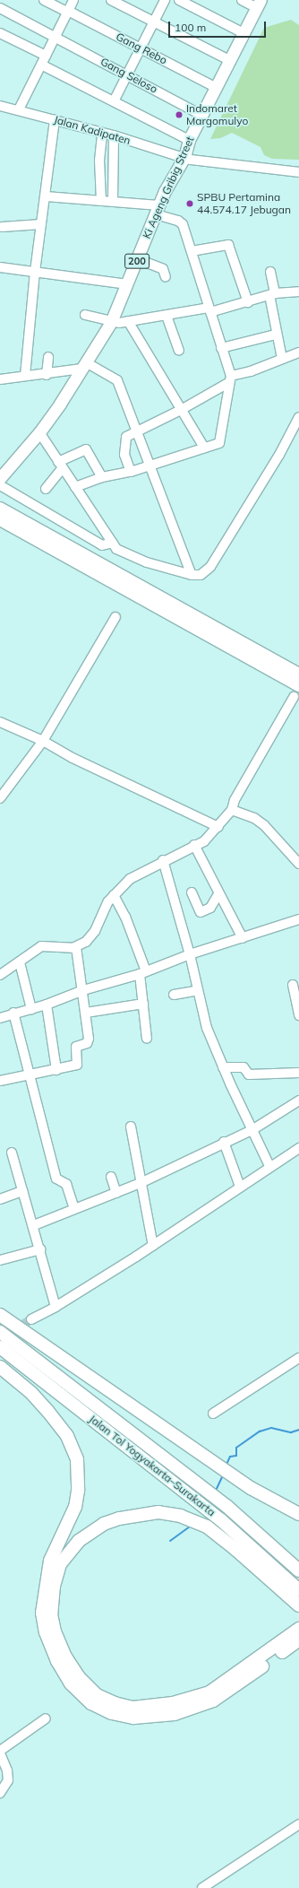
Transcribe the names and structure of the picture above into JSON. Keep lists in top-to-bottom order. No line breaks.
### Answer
{"streets":{"highway":["Jalan Tol Yogyakarta–Surakarta"],"main road":["Ki Ageng Gribig Street","200"],"street":["Gang Rebo","Gang Seloso","Jalan Kadipaten"]},"crossings":[["Gang Rebo","Ki Ageng Gribig Street"],["Gang Seloso","Ki Ageng Gribig Street"],["Jalan Kadipaten","Ki Ageng Gribig Street"]],"places":["Indomaret Margomulyo","SPBU Pertamina 44.574.17 Jebugan"],"scale_bar":"100 m"}
